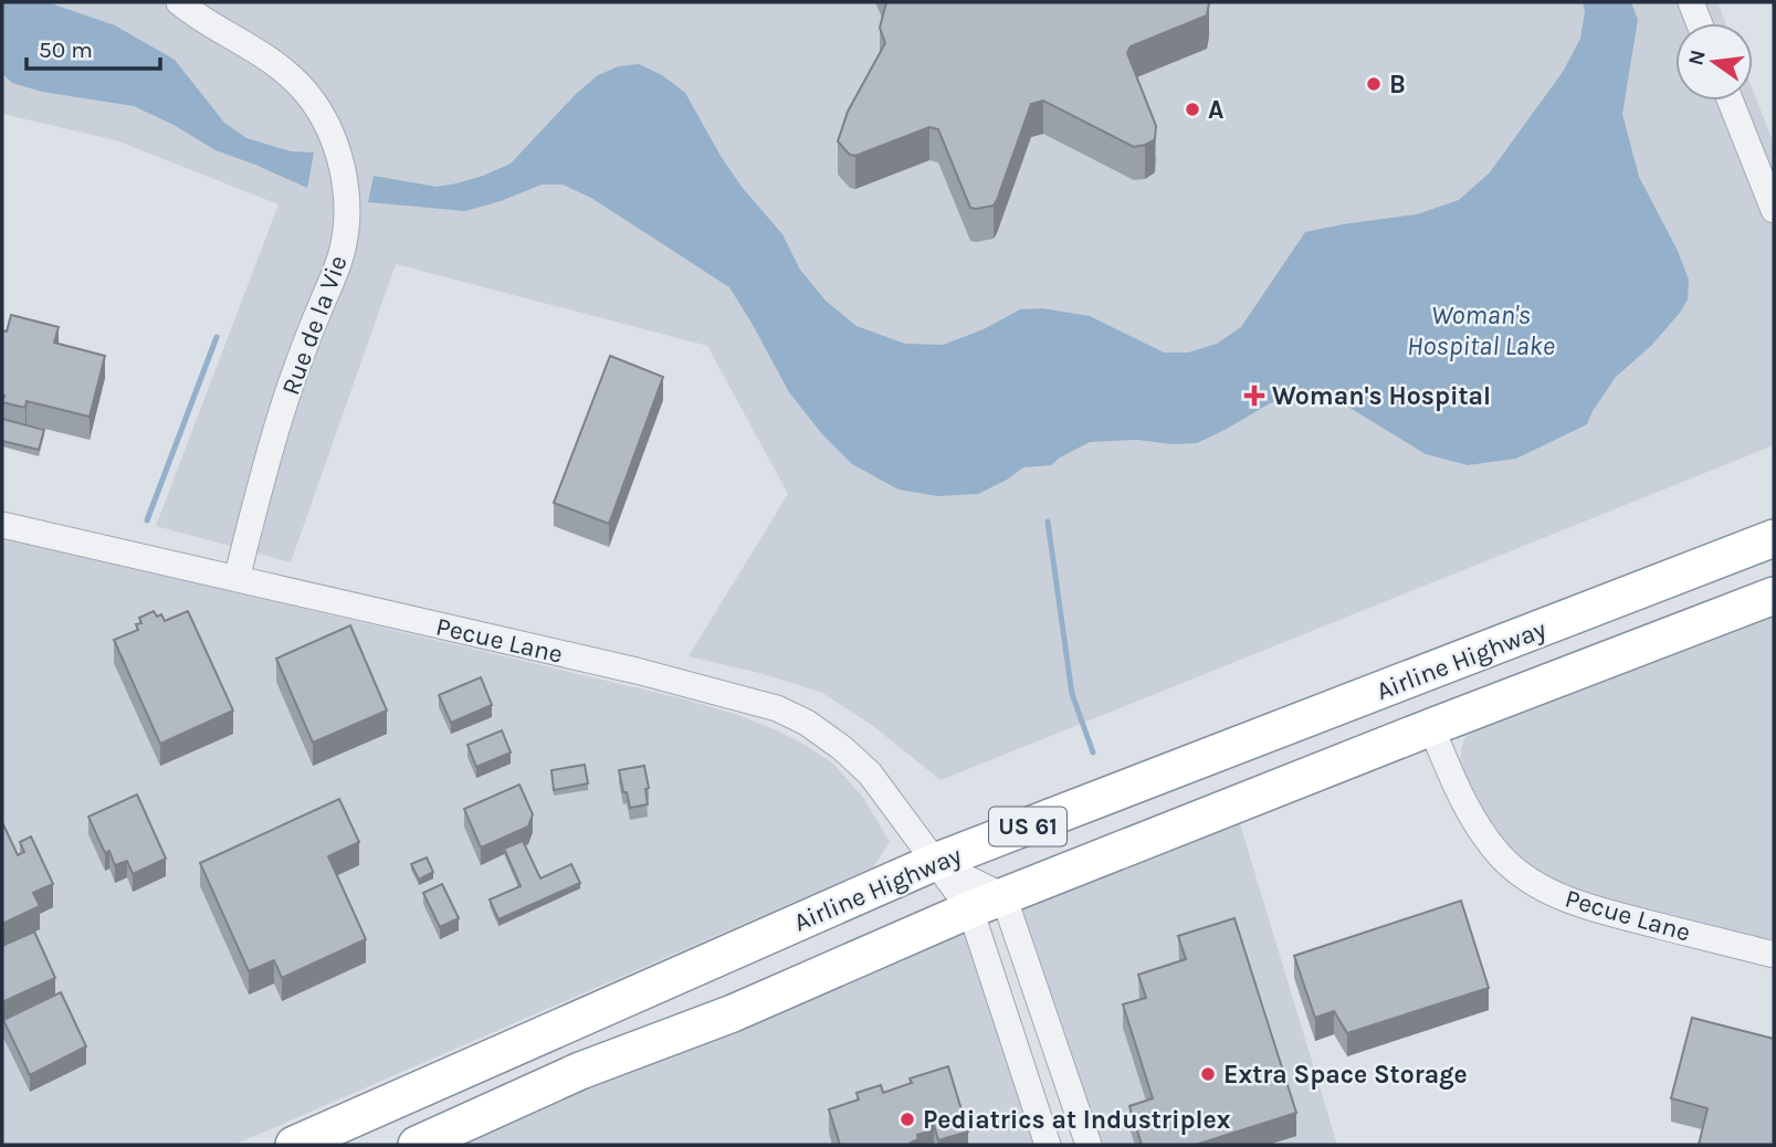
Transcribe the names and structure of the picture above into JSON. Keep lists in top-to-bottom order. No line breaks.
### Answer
{"streets":{"highway":["Airline Highway","US 61"],"street":["Rue de la Vie","Pecue Lane"]},"crossings":[["Rue de la Vie","Pecue Lane"],["Pecue Lane","Airline Highway"]],"water":["Woman's Hospital Lake"],"places":{"other":["B","A","Extra Space Storage","Pediatrics at Industriplex"],"health":["Woman's Hospital"]},"scale_bar":"50 m","north":"left"}
